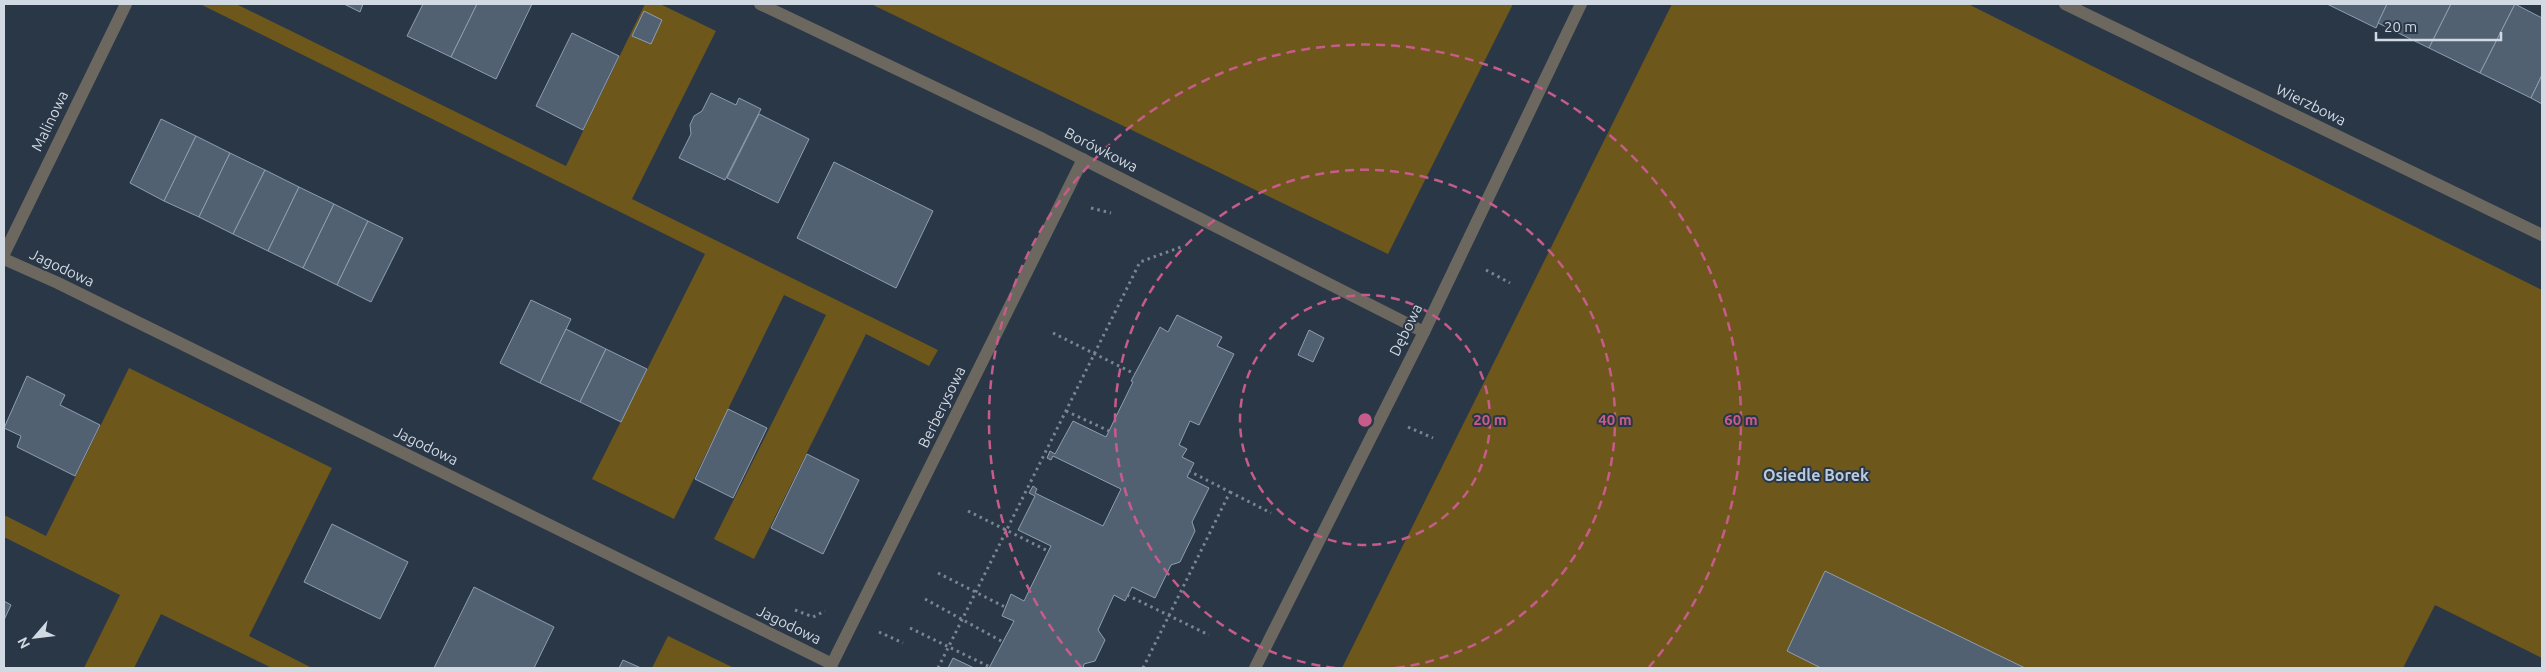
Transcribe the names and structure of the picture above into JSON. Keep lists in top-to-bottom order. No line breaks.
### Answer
{"streets":{"street":["Wierzbowa","Malinowa","Borówkowa","Jagodowa","Dębowa","Berberysowa"]},"crossings":[["Borówkowa","Dębowa"],["Borówkowa","Berberysowa"],["Jagodowa","Berberysowa"]],"districts":["Osiedle Borek"],"scale_bar":"20 m","north":"bottom left","rings":["20 m","40 m","60 m"]}
